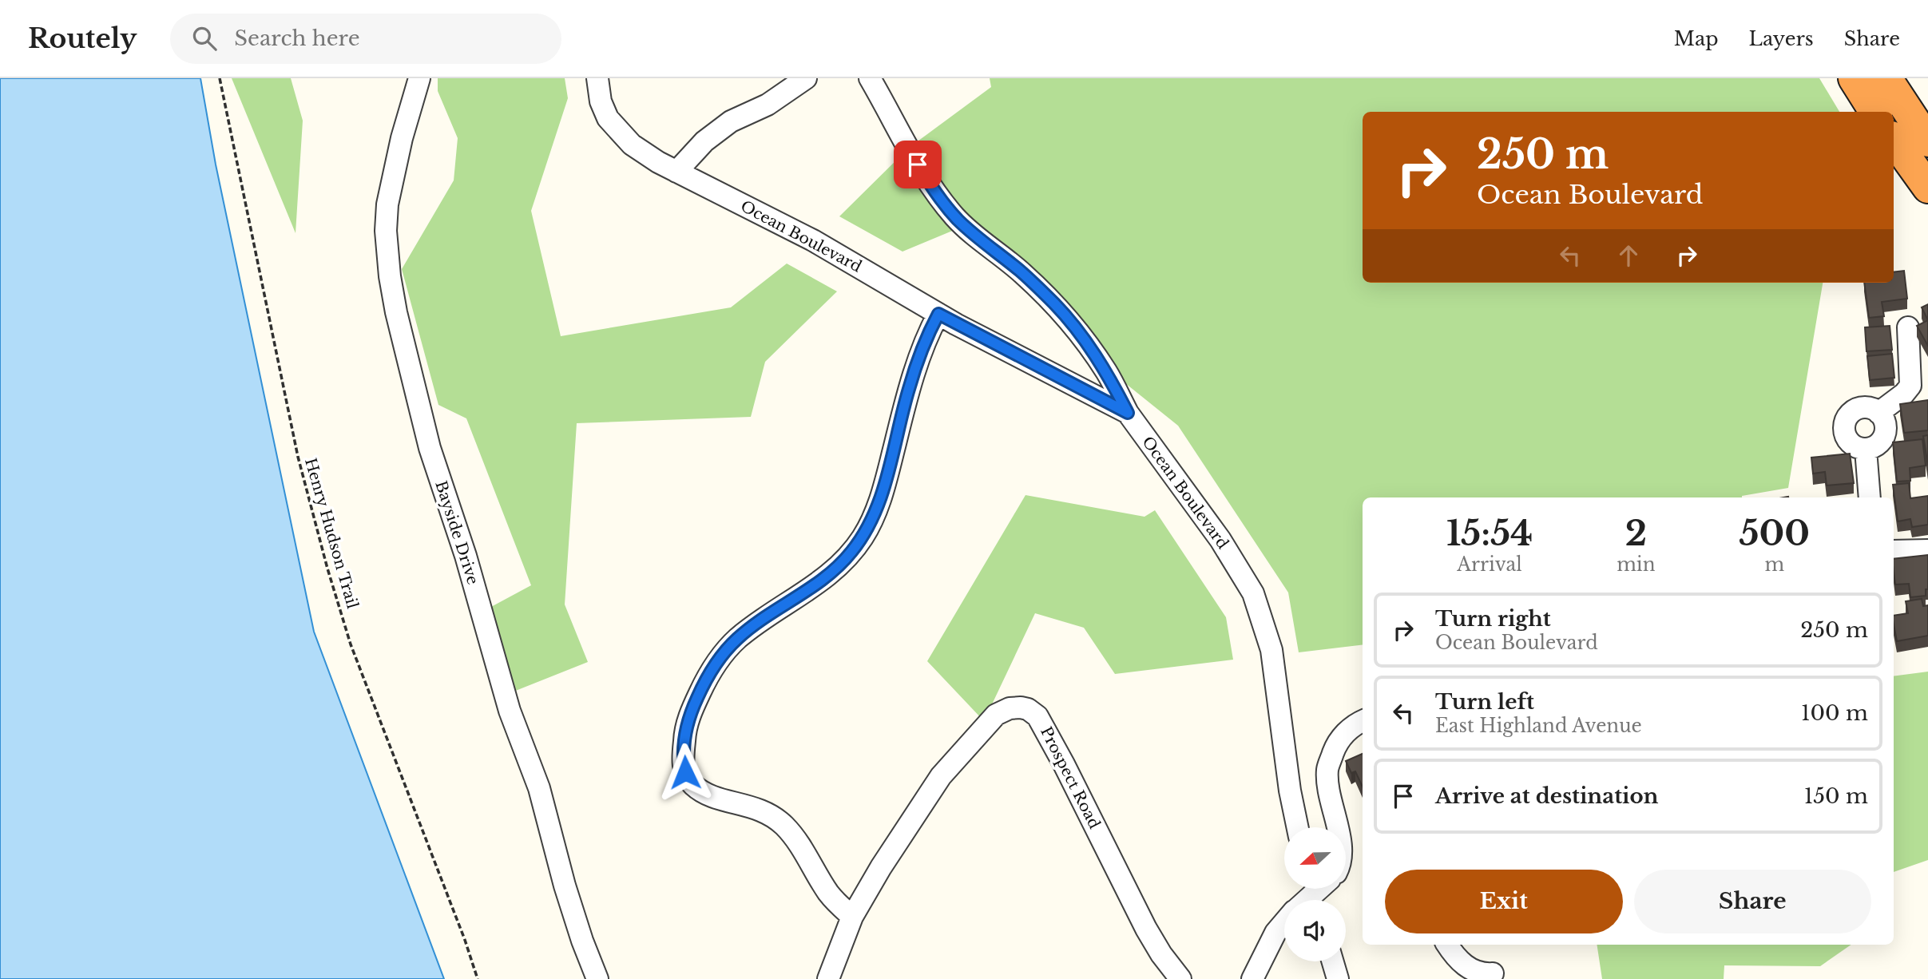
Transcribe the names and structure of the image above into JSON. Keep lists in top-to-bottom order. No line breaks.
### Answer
{"streets":{"street":["Ocean Boulevard","Bayside Drive","Prospect Road"],"path":["Henry Hudson Trail"]},"north":"left","page":{"header":"Routely","search":"Search here","nav":["Map","Layers","Share"],"turn":["250 m","Ocean Boulevard"],"eta":["15:54","Arrival","2","min","500","m"],"list":[{"name":"Turn right","note":"Ocean Boulevard","value":"250 m"},{"name":"Turn left","note":"East Highland Avenue","value":"100 m"},{"name":"Arrive at destination","value":"150 m"}],"buttons":["Exit","Share"]}}
